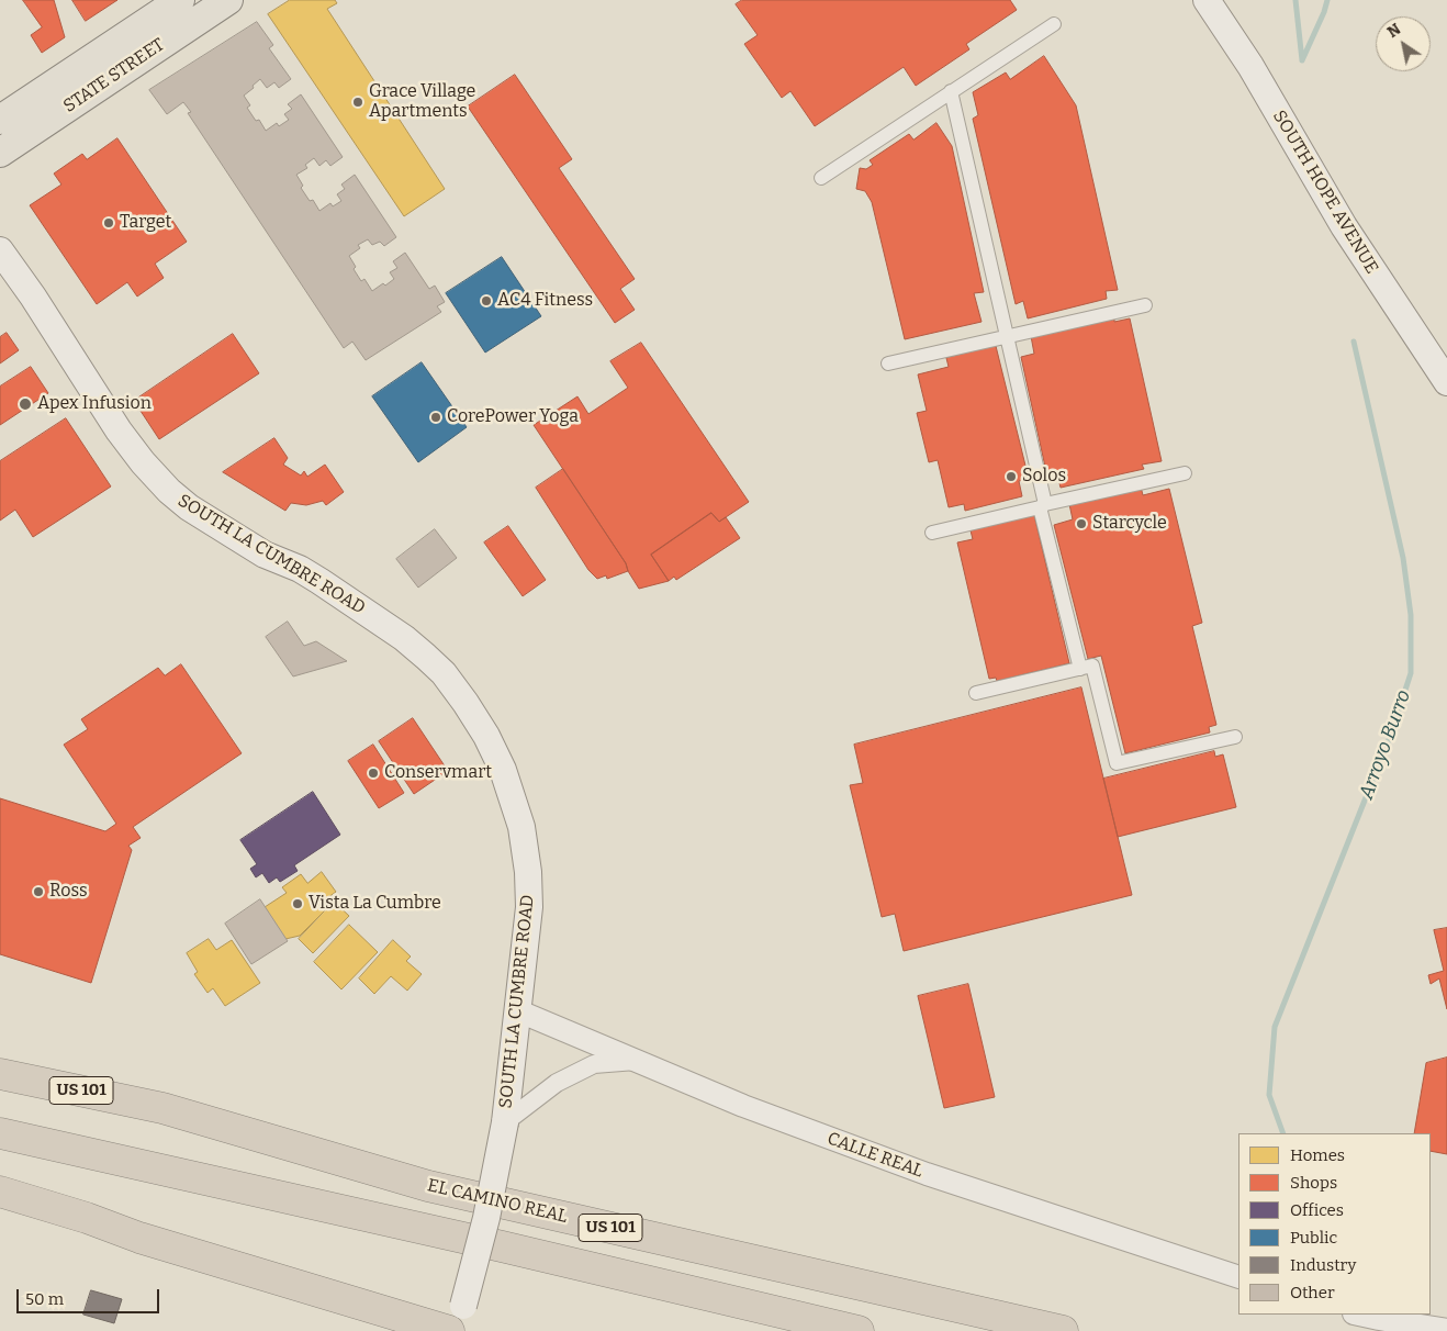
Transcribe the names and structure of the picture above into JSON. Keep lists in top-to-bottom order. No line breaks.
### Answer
{"streets":{"highway":["US 101","EL CAMINO REAL"],"main road":["STATE STREET","SOUTH HOPE AVENUE","SOUTH LA CUMBRE ROAD"],"street":["CALLE REAL"]},"crossings":[["SOUTH LA CUMBRE ROAD","CALLE REAL"]],"water":["Arroyo Burro"],"places":["Grace Village Apartments","Target","AC4 Fitness","Apex Infusion","CorePower Yoga","Solos","Starcycle","Conservmart","Ross","Vista La Cumbre"],"legend":["Homes","Shops","Offices","Public","Industry","Other"],"scale_bar":"50 m","north":"top left"}
